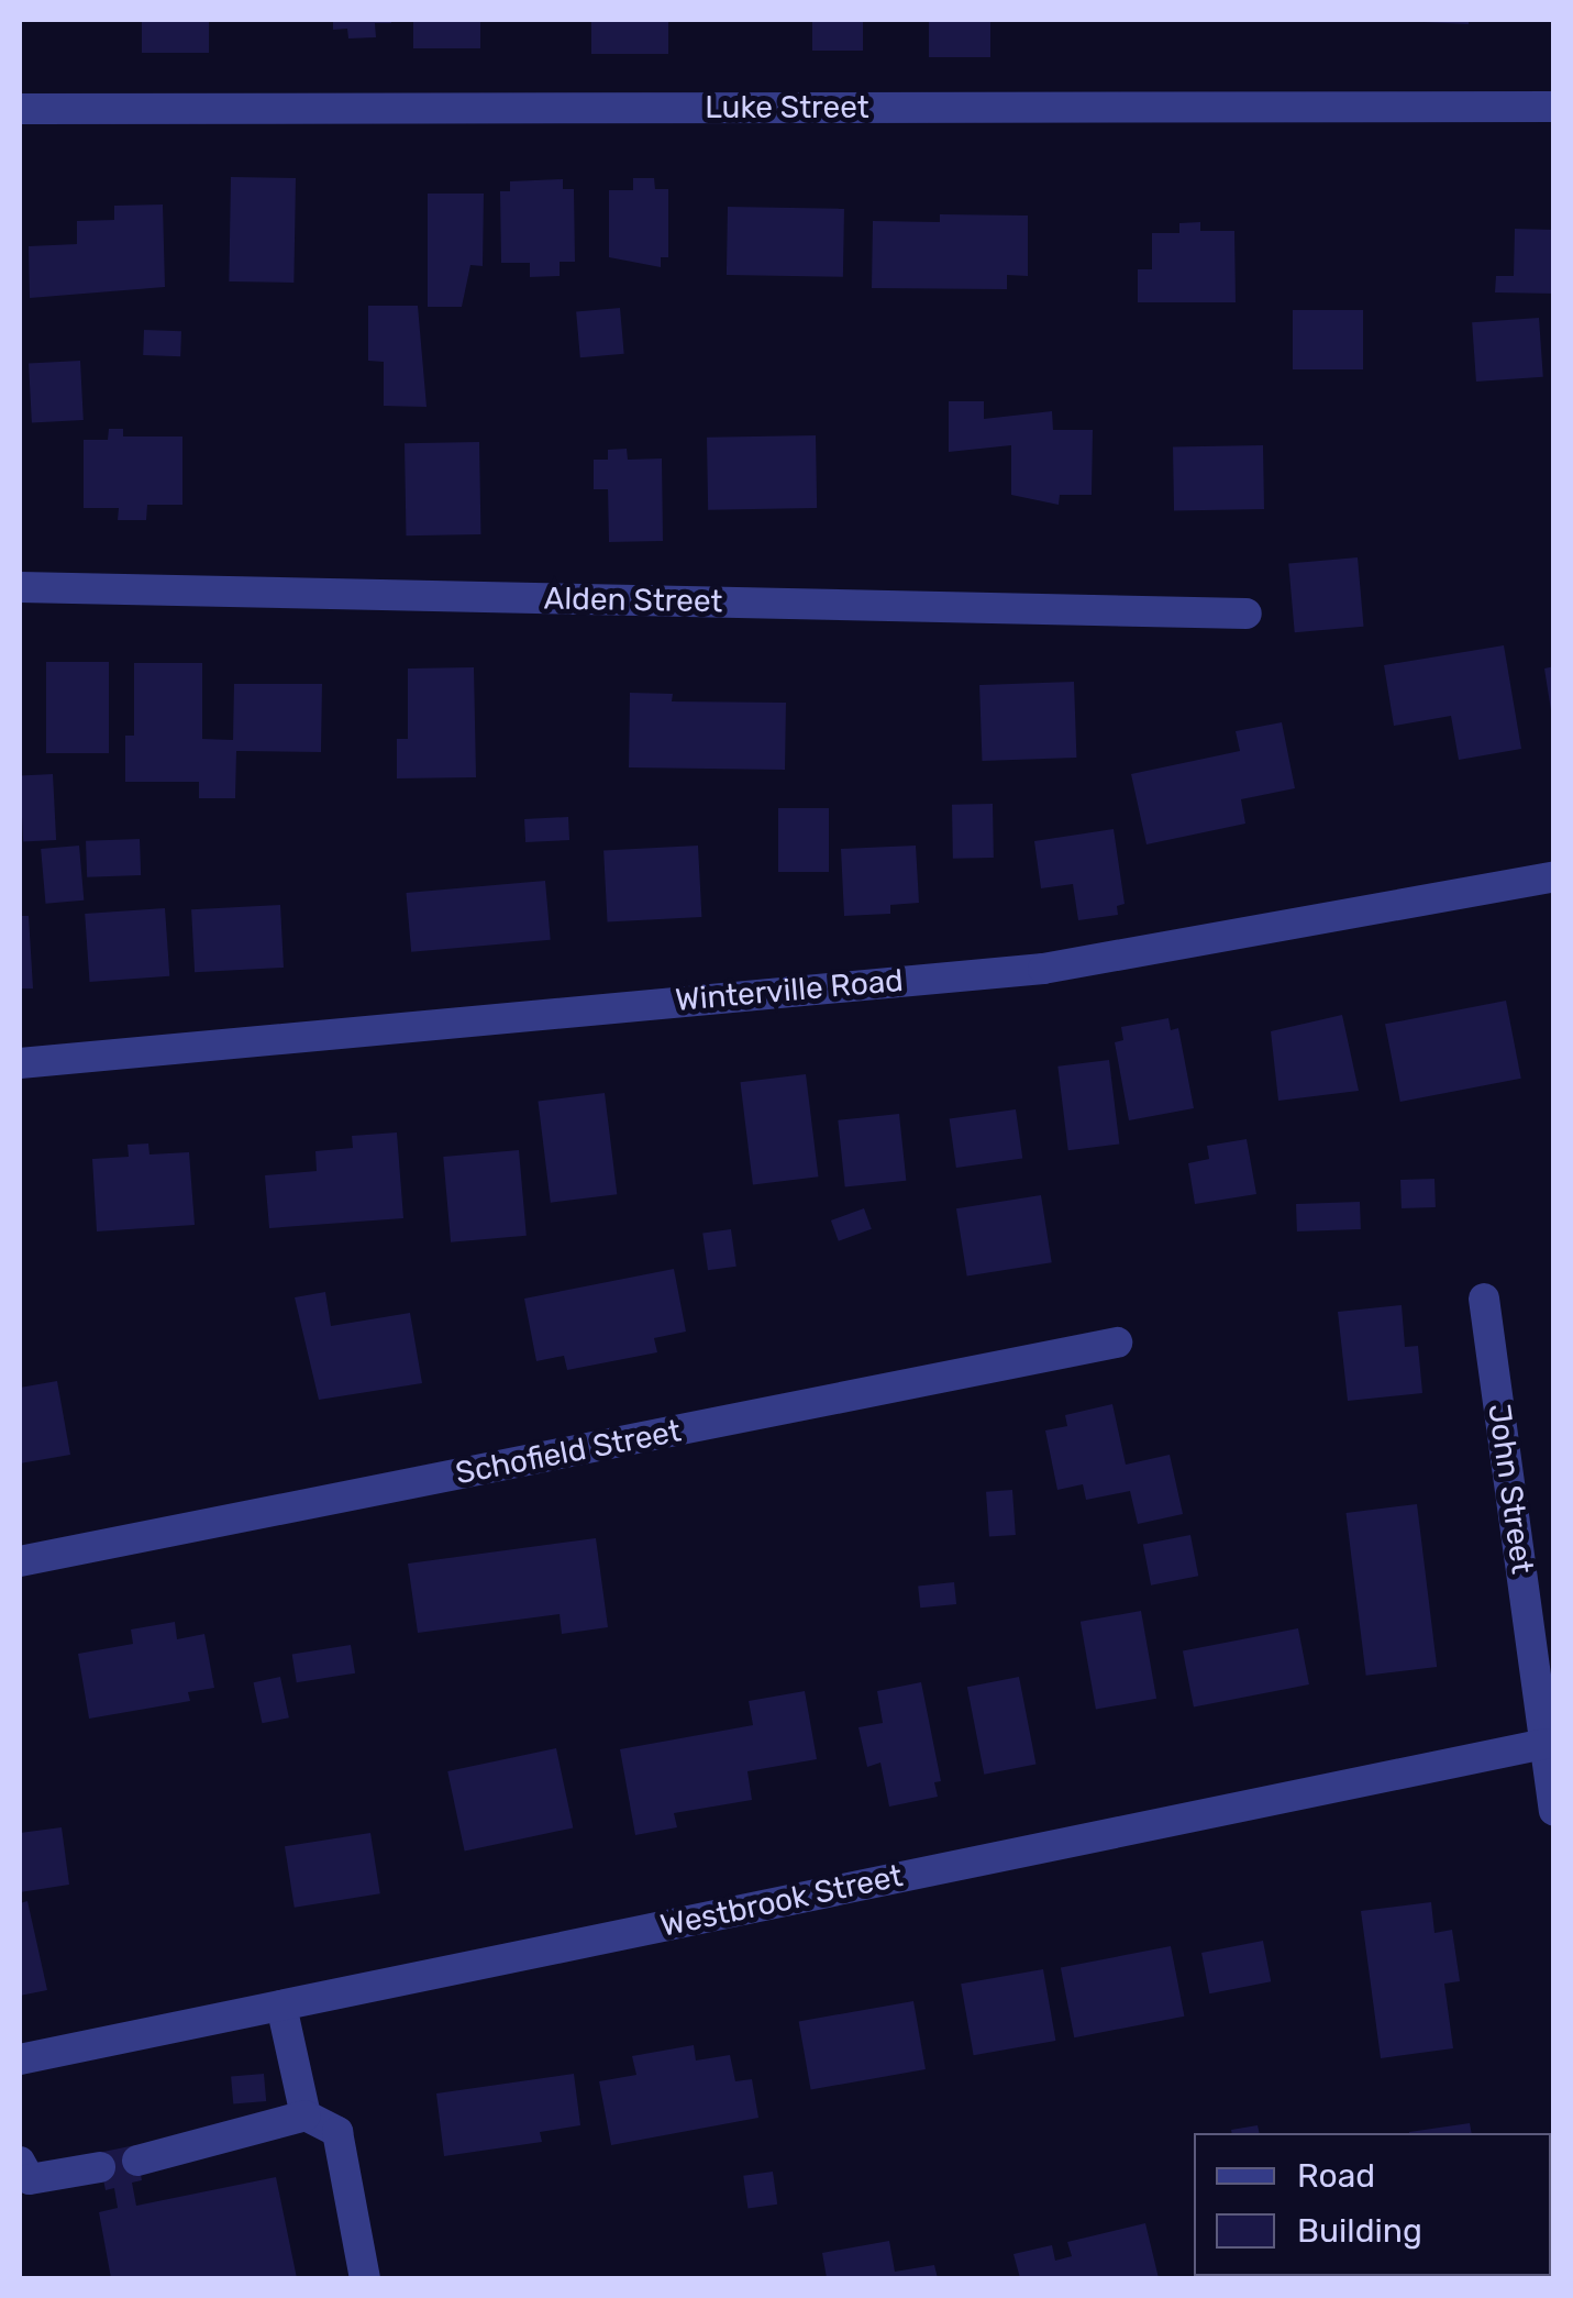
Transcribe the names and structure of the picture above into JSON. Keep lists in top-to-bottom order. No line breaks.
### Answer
{"streets":{"street":["Luke Street","Alden Street","Winterville Road","Schofield Street","John Street","Westbrook Street"]},"crossings":[["John Street","Westbrook Street"]],"legend":["Road","Building"]}
